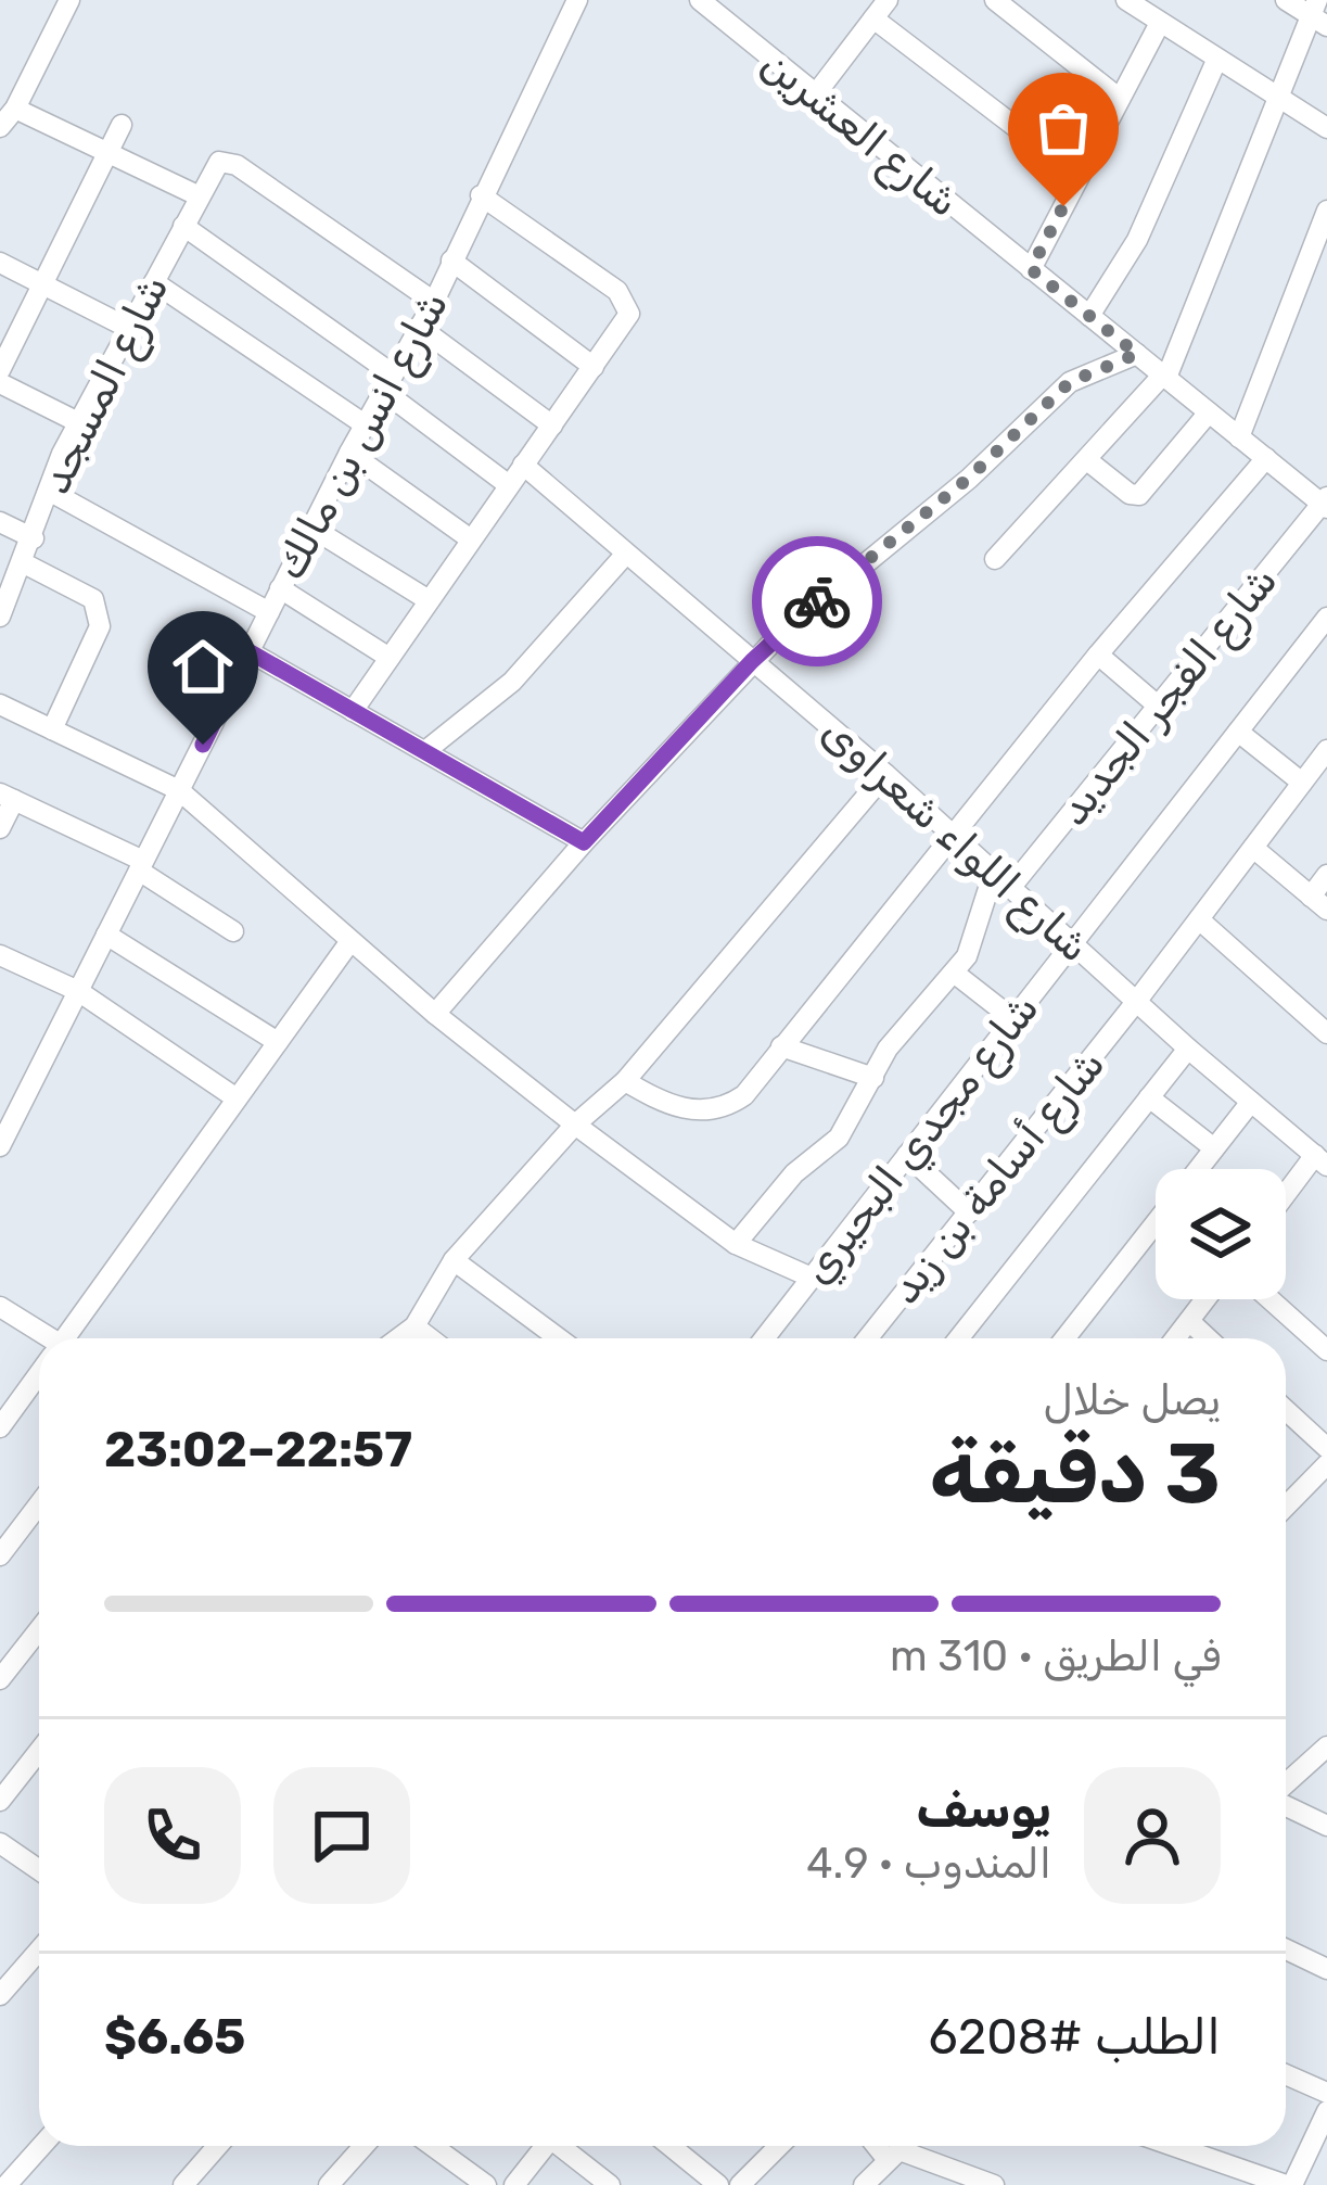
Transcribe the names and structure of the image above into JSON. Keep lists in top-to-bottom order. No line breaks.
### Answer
{"streets":{"street":["شارع العشرين","شارع المسجد","شارع انس بن مالك","شارع الفجر الجديد","شارع اللواء شعراوى","شارع مجدي البحيري","شارع أسامة بن زيد"]},"crossings":[["شارع العشرين","شارع الفجر الجديد"],["شارع المسجد","شارع انس بن مالك"],["شارع الفجر الجديد","شارع اللواء شعراوى"],["شارع اللواء شعراوى","شارع مجدي البحيري"],["شارع اللواء شعراوى","شارع أسامة بن زيد"]],"page":{"heading":["3 دقيقة","يصل خلال","22:57–23:02"],"panel":["يوسف","المندوب · 4.9","الطلب #6208","$6.65"],"bar":"في الطريق · 310 m"}}
